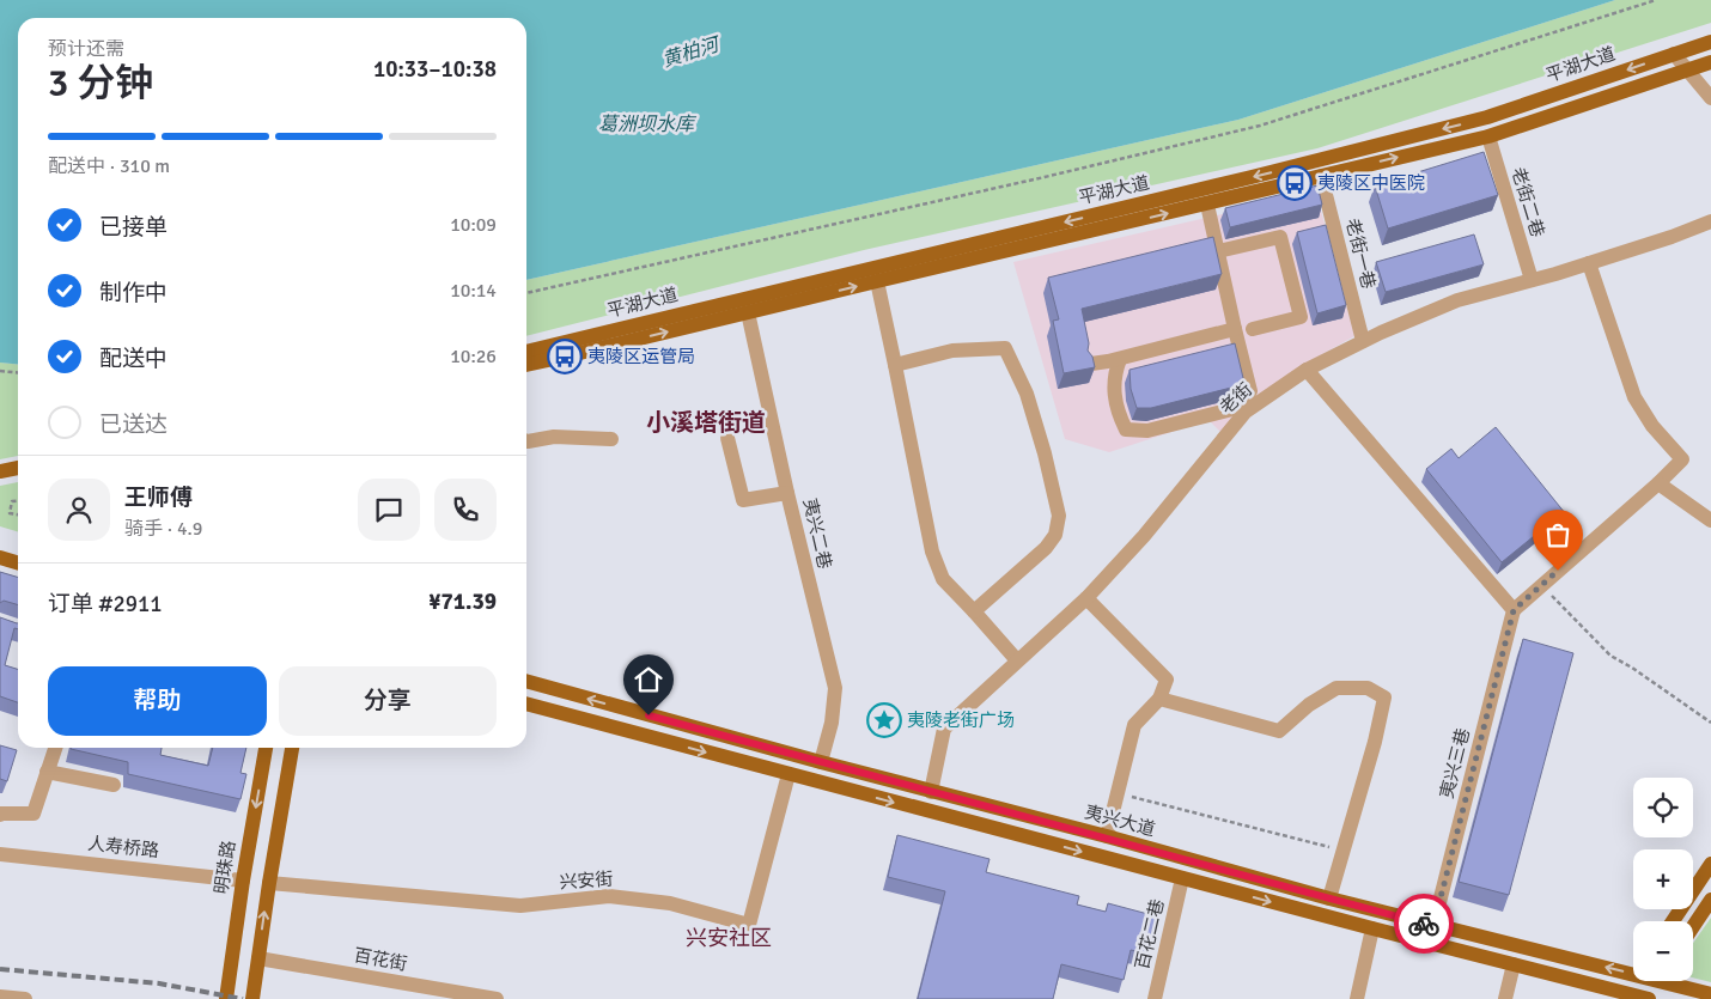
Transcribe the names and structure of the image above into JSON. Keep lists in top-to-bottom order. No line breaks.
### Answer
{"streets":{"main road":["平湖大道","夷兴大道","明珠路"],"street":["老街二巷","老街一巷","老街","夷兴二巷","夷兴三巷","人寿桥路","兴安街","百花二巷","百花街"]},"crossings":[["平湖大道","老街二巷"],["平湖大道","老街一巷"],["平湖大道","夷兴二巷"],["老街二巷","老街"],["老街一巷","老街"],["老街","夷兴大道"],["夷兴二巷","夷兴大道"],["夷兴三巷","夷兴大道"],["人寿桥路","明珠路"]],"districts":["小溪塔街道","兴安社区"],"water":["黄柏河","葛洲坝水库"],"places":{"bus stop":["夷陵区中医院","夷陵区运管局"],"place":["夷陵老街广场"]},"page":{"heading":["3 分钟","预计还需","10:33–10:38"],"panel":["王师傅","骑手 · 4.9","订单 #2911","¥71.39"],"bar":"配送中 · 310 m","list":[["已接单","10:09"],["制作中","10:14"],["配送中","10:26"],"已送达"],"buttons":["帮助","分享"],"map_buttons":["+","−"]}}
